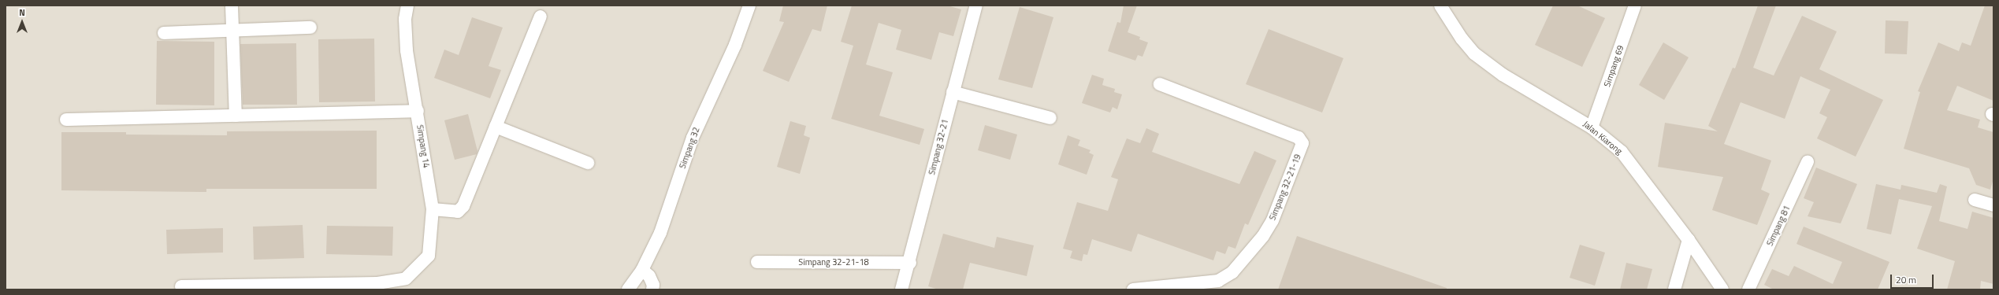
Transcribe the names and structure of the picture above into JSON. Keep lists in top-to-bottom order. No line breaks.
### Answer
{"streets":{"street":["Simpang 69","Jalan Kiarong","Simpang 14","Simpang 32-21","Simpang 32","Simpang 32-21-19","Simpang 81","Simpang 32-21-18"]},"crossings":[["Simpang 69","Jalan Kiarong"],["Simpang 32-21","Simpang 32-21-18"]],"scale_bar":"20 m","north":"top"}
